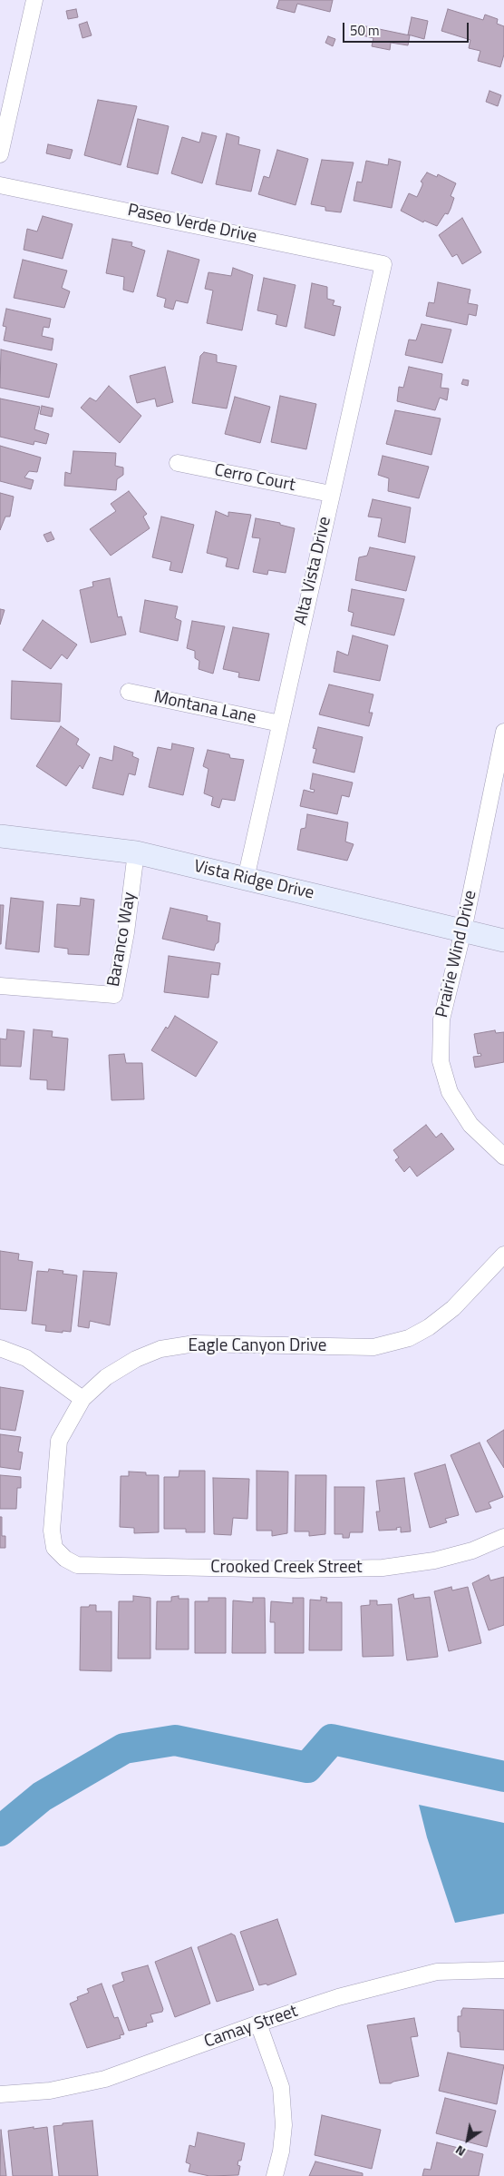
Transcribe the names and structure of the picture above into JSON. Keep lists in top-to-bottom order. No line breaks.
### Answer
{"streets":{"street":["Paseo Verde Drive","Cerro Court","Alta Vista Drive","Montana Lane","Vista Ridge Drive","Baranco Way","Prairie Wind Drive","Eagle Canyon Drive","Crooked Creek Street","Camay Street"]},"crossings":[["Paseo Verde Drive","Alta Vista Drive"],["Cerro Court","Alta Vista Drive"],["Alta Vista Drive","Montana Lane"],["Alta Vista Drive","Vista Ridge Drive"],["Vista Ridge Drive","Baranco Way"],["Vista Ridge Drive","Prairie Wind Drive"],["Eagle Canyon Drive","Crooked Creek Street"]],"scale_bar":"50 m","north":"bottom left"}
